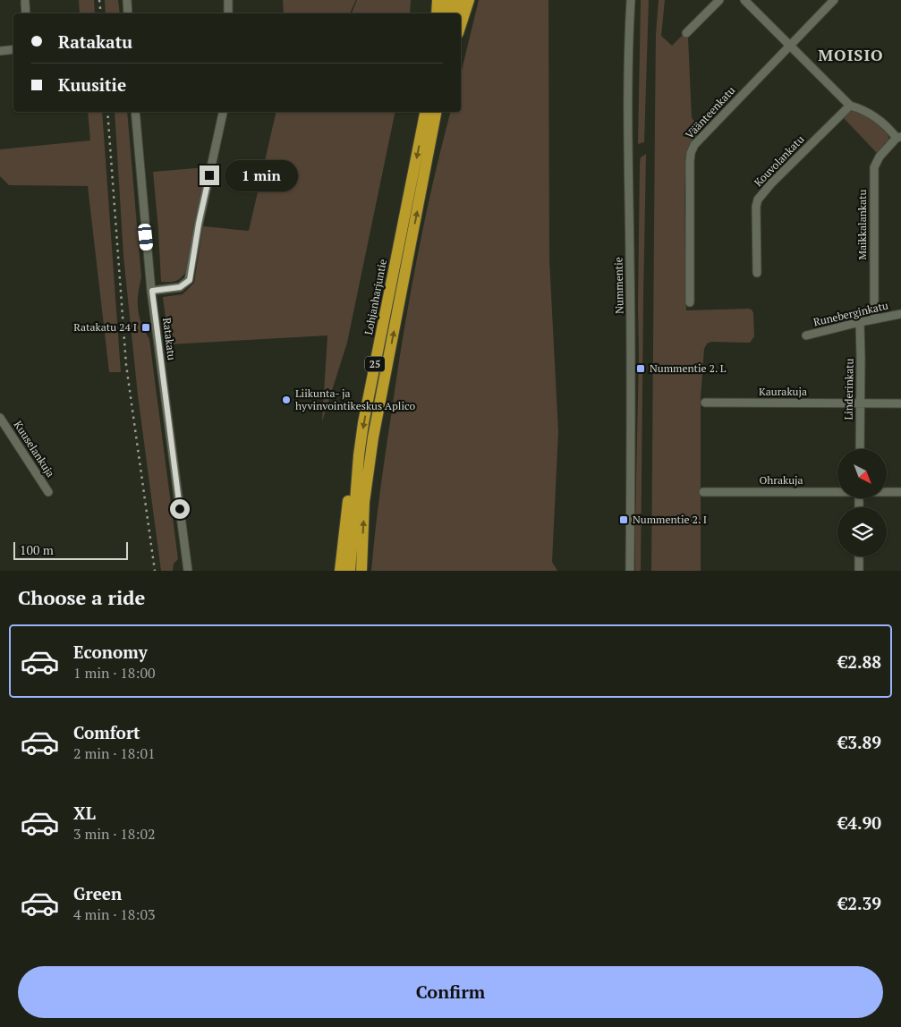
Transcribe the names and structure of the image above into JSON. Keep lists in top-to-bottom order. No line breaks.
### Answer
{"streets":{"highway":["Lohjanharjuntie","25"],"street":["Väänteenkatu","Kouvolankatu","Maikkalankatu","Nummentie","Runeberginkatu","Ratakatu","Linderinkatu","Kaurakuja","Kuuselankuja","Ohrakuja"]},"crossings":[["Maikkalankatu","Runeberginkatu"],["Runeberginkatu","Linderinkatu"],["Linderinkatu","Kaurakuja"]],"districts":["MOISIO"],"places":{"transit":["Ratakatu 24 I","Nummentie 2. L","Nummentie 2. I"],"other":["Liikunta- ja hyvinvointikeskus Aplico"]},"scale_bar":"100 m","north":"bottom right","page":{"banner":["Ratakatu","Kuusitie"],"bubble":"1 min","scale":"100 m","heading":"Choose a ride","list":[{"name":"Economy","note":"1 min · 18:00","value":"€2.88"},{"name":"Comfort","note":"2 min · 18:01","value":"€3.89"},{"name":"XL","note":"3 min · 18:02","value":"€4.90"},{"name":"Green","note":"4 min · 18:03","value":"€2.39"}],"buttons":"Confirm"}}
